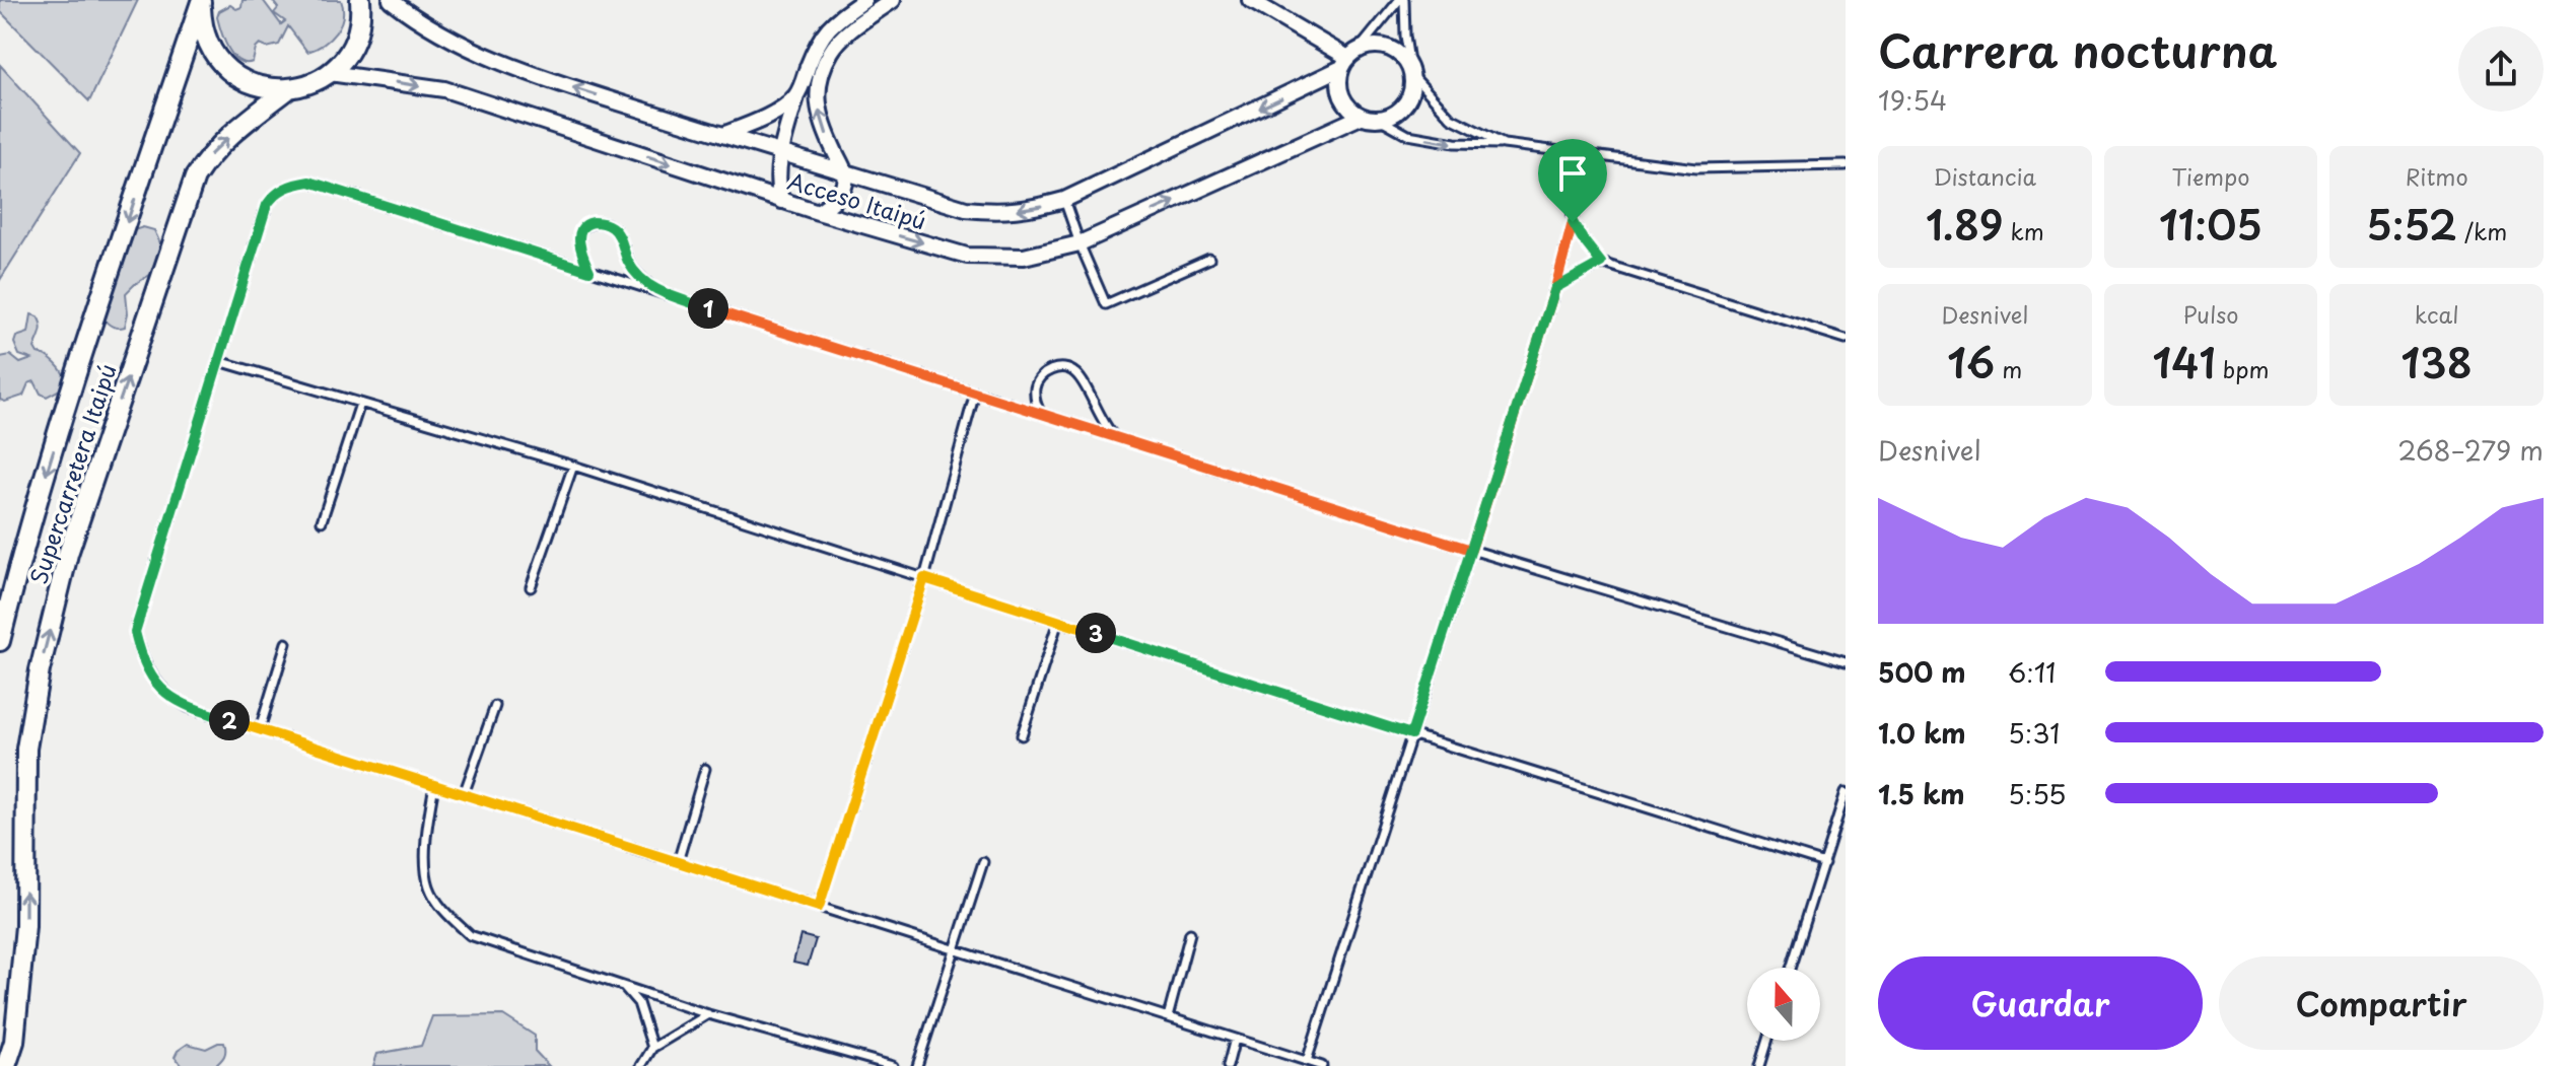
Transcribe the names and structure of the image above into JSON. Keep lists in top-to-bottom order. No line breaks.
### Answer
{"streets":{"street":["Acceso Itaipú","Supercarretera Itaipú"]},"crossings":[["Acceso Itaipú","Supercarretera Itaipú"]],"north":"top","page":{"heading":["Carrera nocturna","19:54"],"stats":[["Distancia","1.89 km"],["Tiempo","11:05"],["Ritmo","5:52 /km"],["Desnivel","16 m"],["Pulso","141 bpm"],["kcal","138"]],"pins":["1","3","2"],"chart":["Desnivel","268–279 m"],"list":[{"name":"500 m","note":"6:11"},{"name":"1.0 km","note":"5:31"},{"name":"1.5 km","note":"5:55"}],"buttons":["Guardar","Compartir"]}}
